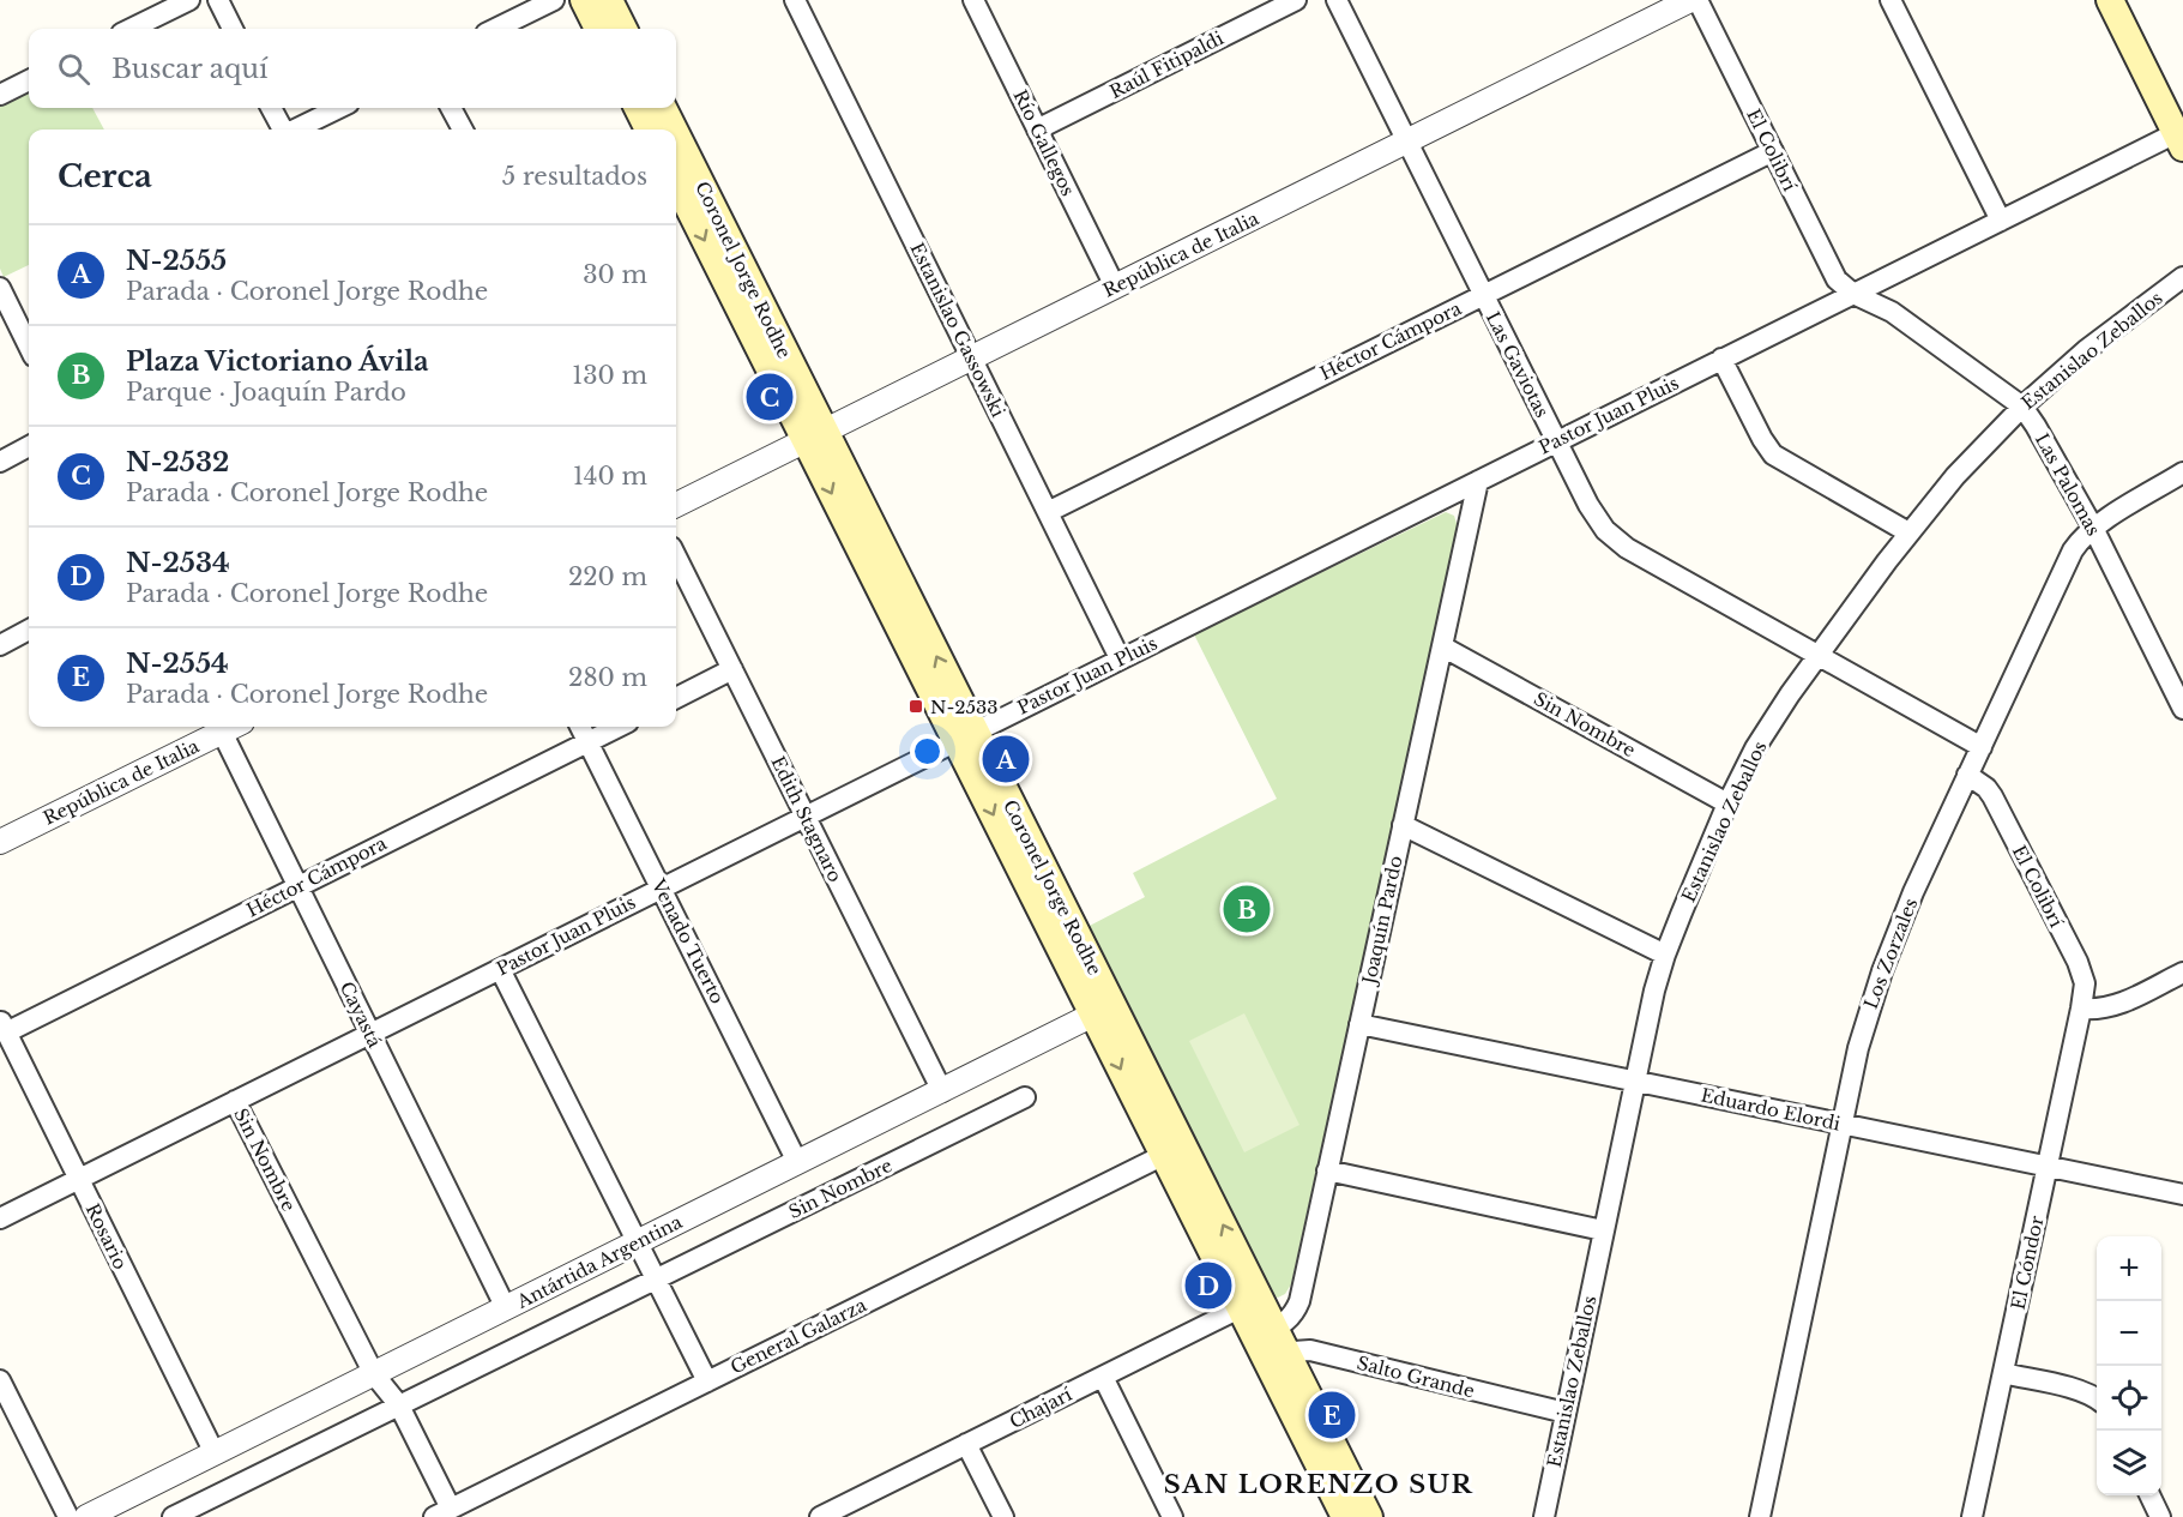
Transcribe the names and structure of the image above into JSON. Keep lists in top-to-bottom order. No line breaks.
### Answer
{"streets":{"main road":["Coronel Jorge Rodhe"],"street":["Raúl Fitipaldi","Río Gallegos","El Colibrí","República de Italia","Estanislao Gassowski","Héctor Cámpora","Estanislao Zeballos","Las Gaviotas","Pastor Juan Pluis","Las Palomas","Sin Nombre","Edith Stagnaro","Joaquín Pardo","Venado Tuerto","Los Zorzales","Cayastá","Eduardo Elordi","Rosario","Antártida Argentina","El Cóndor","General Galarza","Salto Grande","Chajarí"]},"crossings":[["Raúl Fitipaldi","Río Gallegos"],["Río Gallegos","República de Italia"],["El Colibrí","Héctor Cámpora"],["El Colibrí","Pastor Juan Pluis"],["El Colibrí","Las Palomas"],["El Colibrí","Los Zorzales"],["El Colibrí","El Cóndor"],["República de Italia","Coronel Jorge Rodhe"],["República de Italia","Estanislao Gassowski"],["República de Italia","Las Gaviotas"],["Coronel Jorge Rodhe","Pastor Juan Pluis"],["Coronel Jorge Rodhe","Joaquín Pardo"],["Coronel Jorge Rodhe","Antártida Argentina"],["Coronel Jorge Rodhe","General Galarza"],["Coronel Jorge Rodhe","Salto Grande"],["Coronel Jorge Rodhe","Chajarí"],["Estanislao Gassowski","Héctor Cámpora"],["Estanislao Gassowski","Pastor Juan Pluis"],["Héctor Cámpora","Las Gaviotas"],["Héctor Cámpora","Venado Tuerto"],["Héctor Cámpora","Cayastá"],["Héctor Cámpora","Rosario"],["Estanislao Zeballos","Las Gaviotas"],["Estanislao Zeballos","Las Palomas"],["Estanislao Zeballos","Sin Nombre"],["Estanislao Zeballos","Eduardo Elordi"],["Estanislao Zeballos","Salto Grande"],["Las Gaviotas","Pastor Juan Pluis"],["Las Gaviotas","Los Zorzales"],["Pastor Juan Pluis","Las Palomas"],["Pastor Juan Pluis","Sin Nombre"],["Pastor Juan Pluis","Edith Stagnaro"],["Pastor Juan Pluis","Joaquín Pardo"],["Pastor Juan Pluis","Venado Tuerto"],["Pastor Juan Pluis","Cayastá"],["Pastor Juan Pluis","Rosario"],["Las Palomas","Los Zorzales"],["Sin Nombre","Joaquín Pardo"],["Sin Nombre","Antártida Argentina"],["Sin Nombre","General Galarza"],["Edith Stagnaro","Antártida Argentina"],["Joaquín Pardo","Eduardo Elordi"],["Venado Tuerto","Antártida Argentina"],["Los Zorzales","Eduardo Elordi"],["Cayastá","Antártida Argentina"],["Eduardo Elordi","El Cóndor"],["Rosario","Antártida Argentina"]],"districts":["SAN LORENZO SUR"],"places":{"transit":["N-2533"]},"page":{"search":"Buscar aquí","heading":["Cerca","5 resultados"],"list":[{"mark":"A","name":"N-2555","note":"Parada · Coronel Jorge Rodhe","value":"30 m"},{"mark":"B","name":"Plaza Victoriano Ávila","note":"Parque · Joaquín Pardo","value":"130 m"},{"mark":"C","name":"N-2532","note":"Parada · Coronel Jorge Rodhe","value":"140 m"},{"mark":"D","name":"N-2534","note":"Parada · Coronel Jorge Rodhe","value":"220 m"},{"mark":"E","name":"N-2554","note":"Parada · Coronel Jorge Rodhe","value":"280 m"}],"pins":["C","A","B","D","E"],"map_buttons":["+","−"]}}
